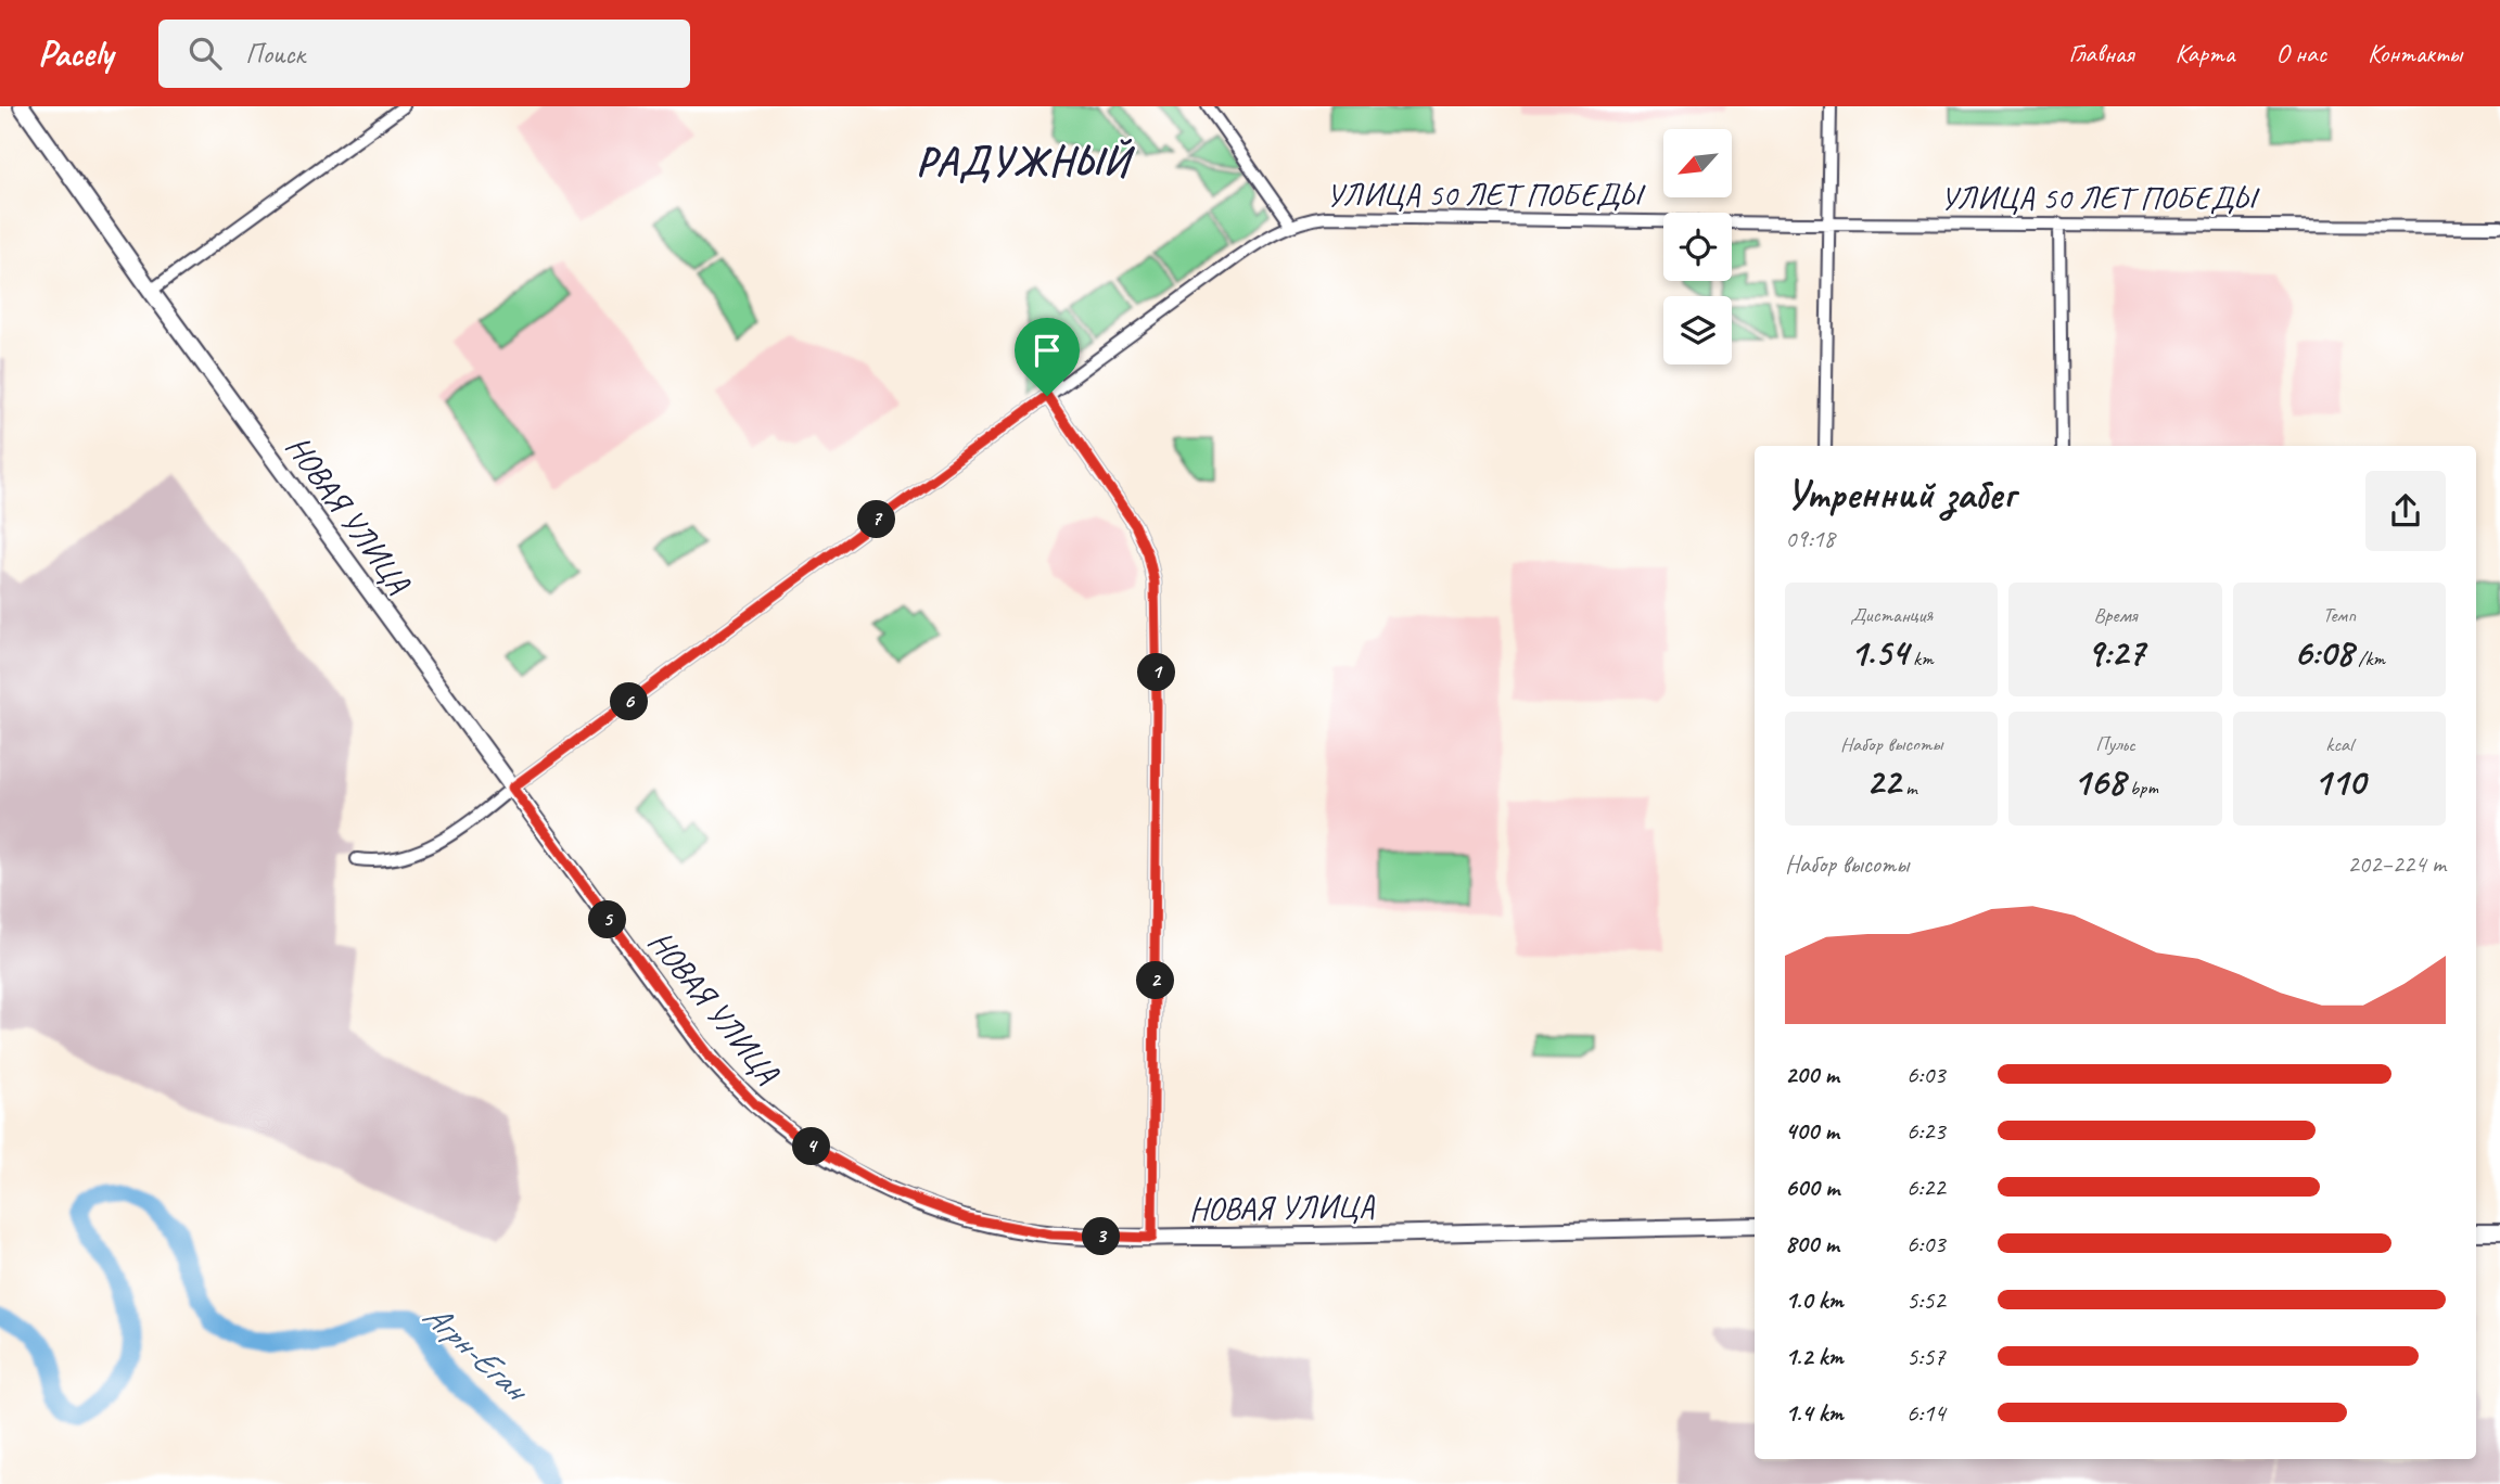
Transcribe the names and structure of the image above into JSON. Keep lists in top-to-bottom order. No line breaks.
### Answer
{"streets":{"street":["УЛИЦА 50 ЛЕТ ПОБЕДЫ","НОВАЯ УЛИЦА"]},"crossings":[["УЛИЦА 50 ЛЕТ ПОБЕДЫ","НОВАЯ УЛИЦА"]],"districts":["РАДУЖНЫЙ"],"water":["Агрн-Еган"],"north":"bottom left","page":{"header":"Pacely","search":"Поиск","nav":["Главная","Карта","О нас","Контакты"],"heading":["Утренний забег","09:18"],"pins":["7","1","6","5","2","4","3"],"stats":[["Дистанция","1.54 km"],["Время","9:27"],["Темп","6:08 /km"],["Набор высоты","22 m"],["Пульс","168 bpm"],["kcal","110"]],"chart":["Набор высоты","202–224 m"],"list":[{"name":"200 m","note":"6:03"},{"name":"400 m","note":"6:23"},{"name":"600 m","note":"6:22"},{"name":"800 m","note":"6:03"},{"name":"1.0 km","note":"5:52"},{"name":"1.2 km","note":"5:57"},{"name":"1.4 km","note":"6:14"}]}}
